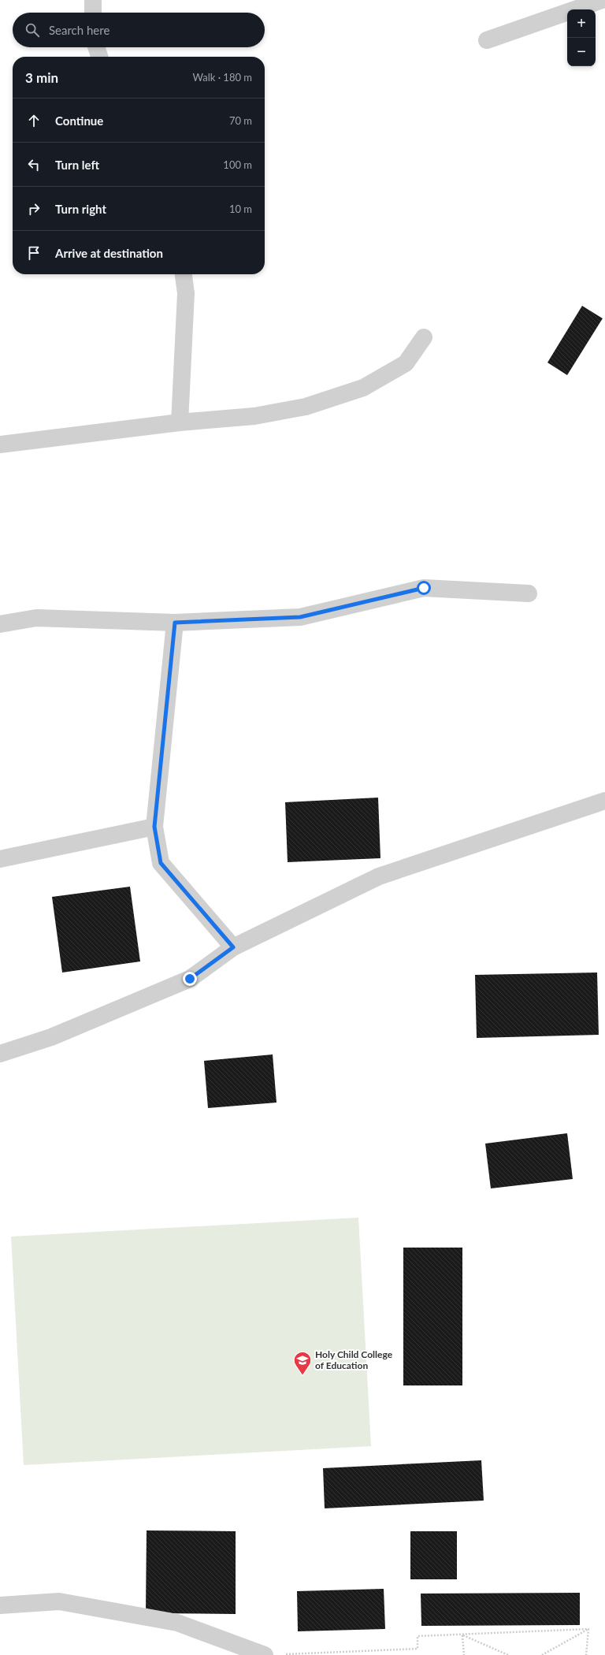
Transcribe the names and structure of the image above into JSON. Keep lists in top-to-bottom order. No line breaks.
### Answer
{"places":{"school or university":["Holy Child College of Education"]},"page":{"map_buttons":["+","−"],"search":"Search here","heading":["3 min","Walk · 180 m"],"list":[["Continue","70 m"],["Turn left","100 m"],["Turn right","10 m"],"Arrive at destination"]}}
